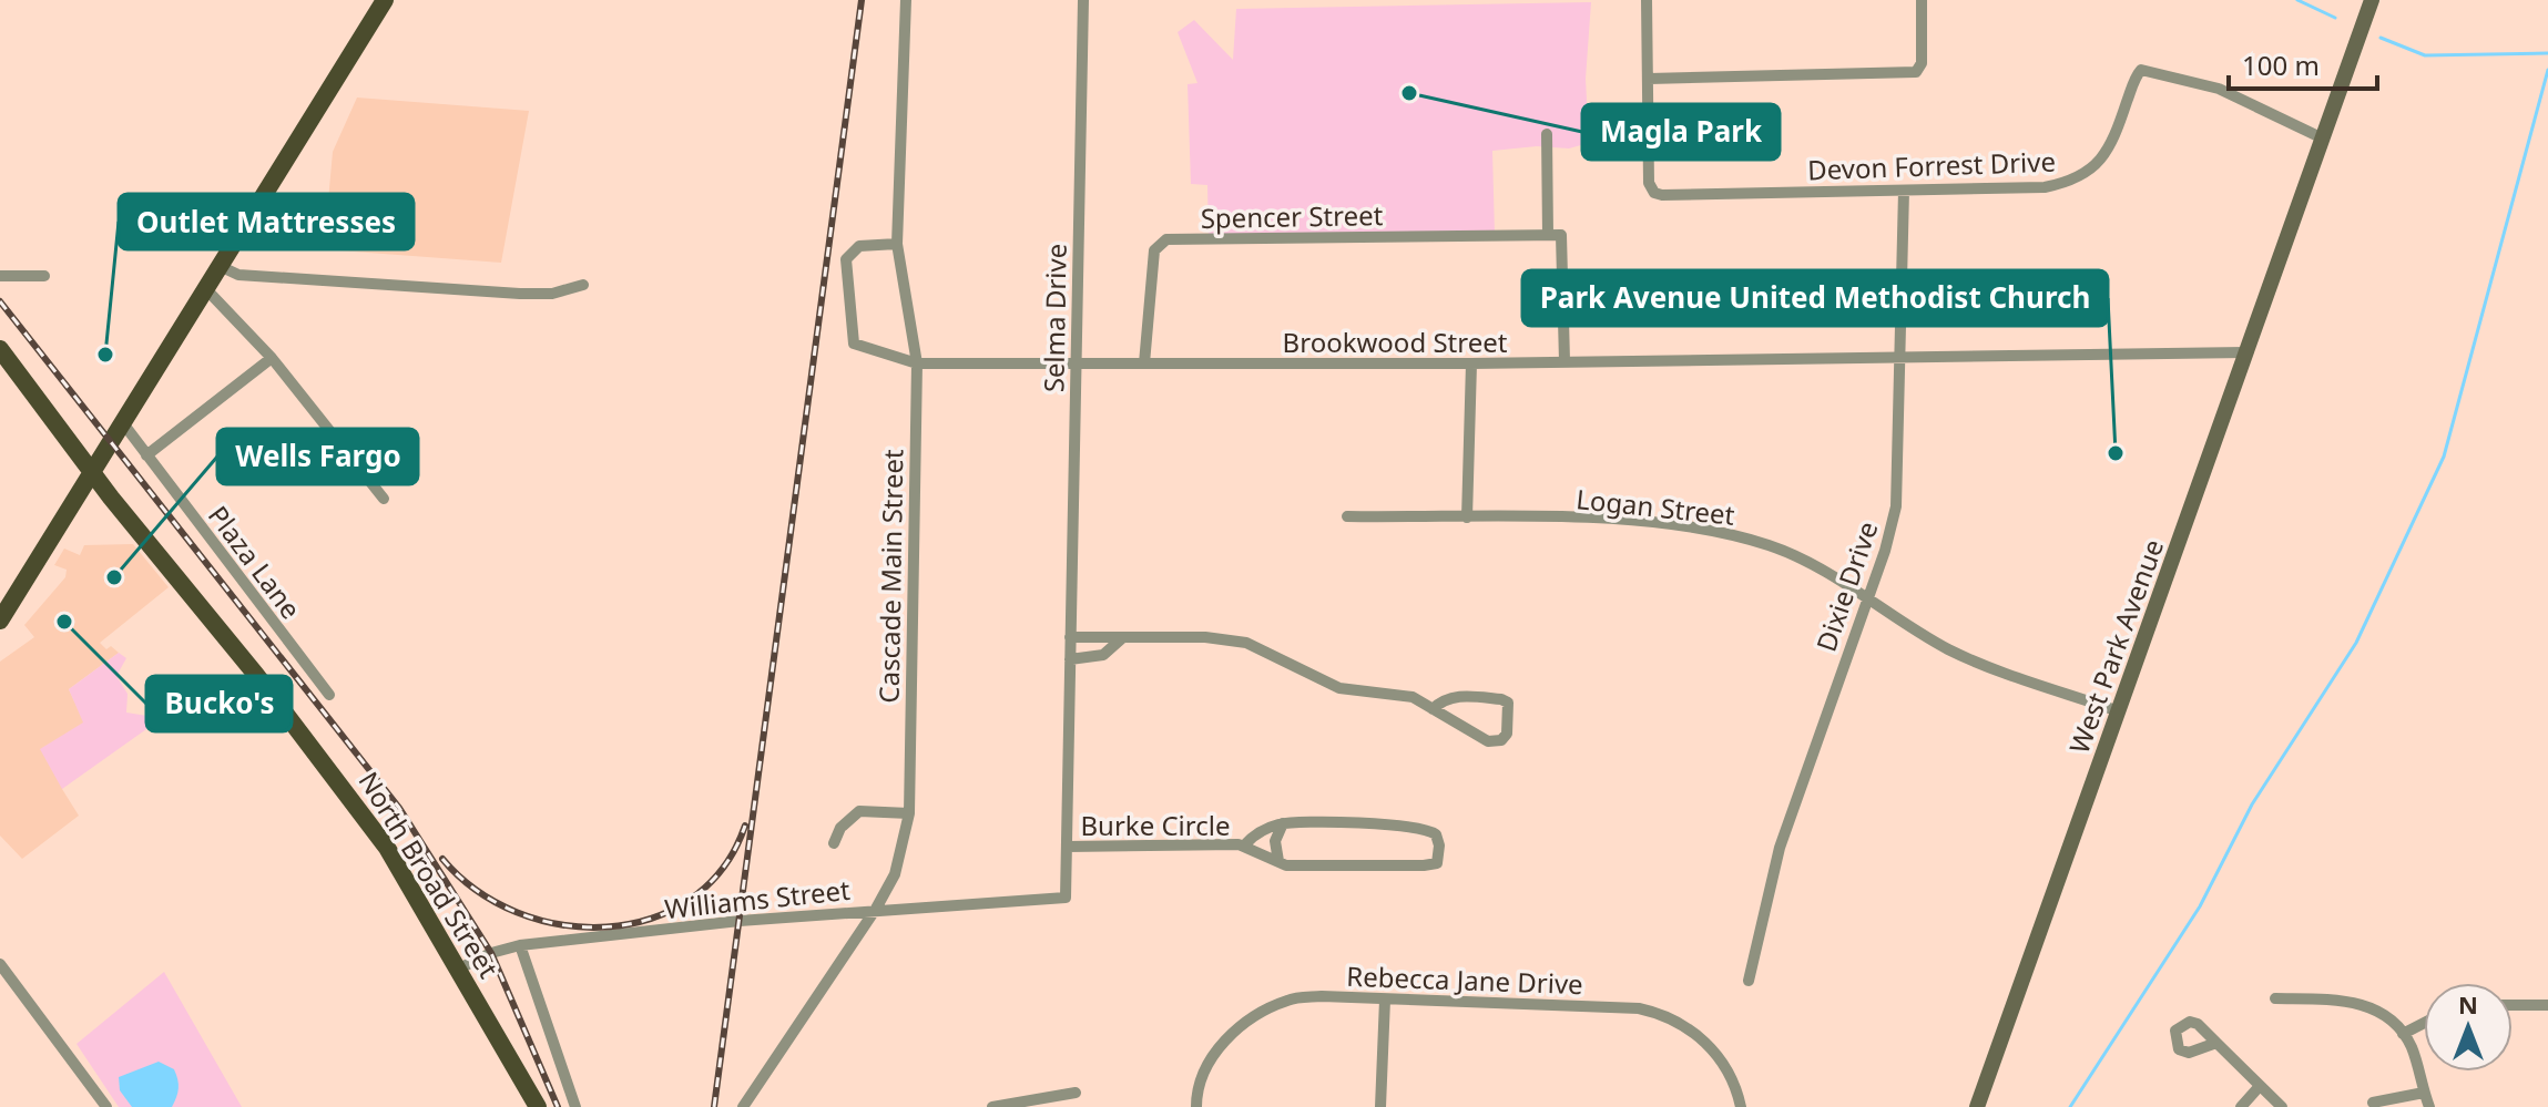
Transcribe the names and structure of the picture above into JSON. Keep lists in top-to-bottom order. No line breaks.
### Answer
{"streets":{"main road":["West Park Avenue","North Broad Street"],"street":["Devon Forrest Drive","Spencer Street","Selma Drive","Brookwood Street","Logan Street","Plaza Lane","Cascade Main Street","Dixie Drive","Burke Circle","Williams Street","Rebecca Jane Drive"]},"crossings":[["Devon Forrest Drive","Dixie Drive"],["Devon Forrest Drive","West Park Avenue"],["Spencer Street","Brookwood Street"],["Selma Drive","Brookwood Street"],["Selma Drive","Burke Circle"],["Selma Drive","Williams Street"],["Brookwood Street","Cascade Main Street"],["Brookwood Street","Dixie Drive"],["Brookwood Street","West Park Avenue"],["Logan Street","Dixie Drive"],["Logan Street","West Park Avenue"],["Cascade Main Street","Williams Street"],["North Broad Street","Williams Street"]],"places":["Magla Park","Outlet Mattresses","Park Avenue United Methodist Church","Wells Fargo","Bucko's"],"scale_bar":"100 m","north":"top"}
